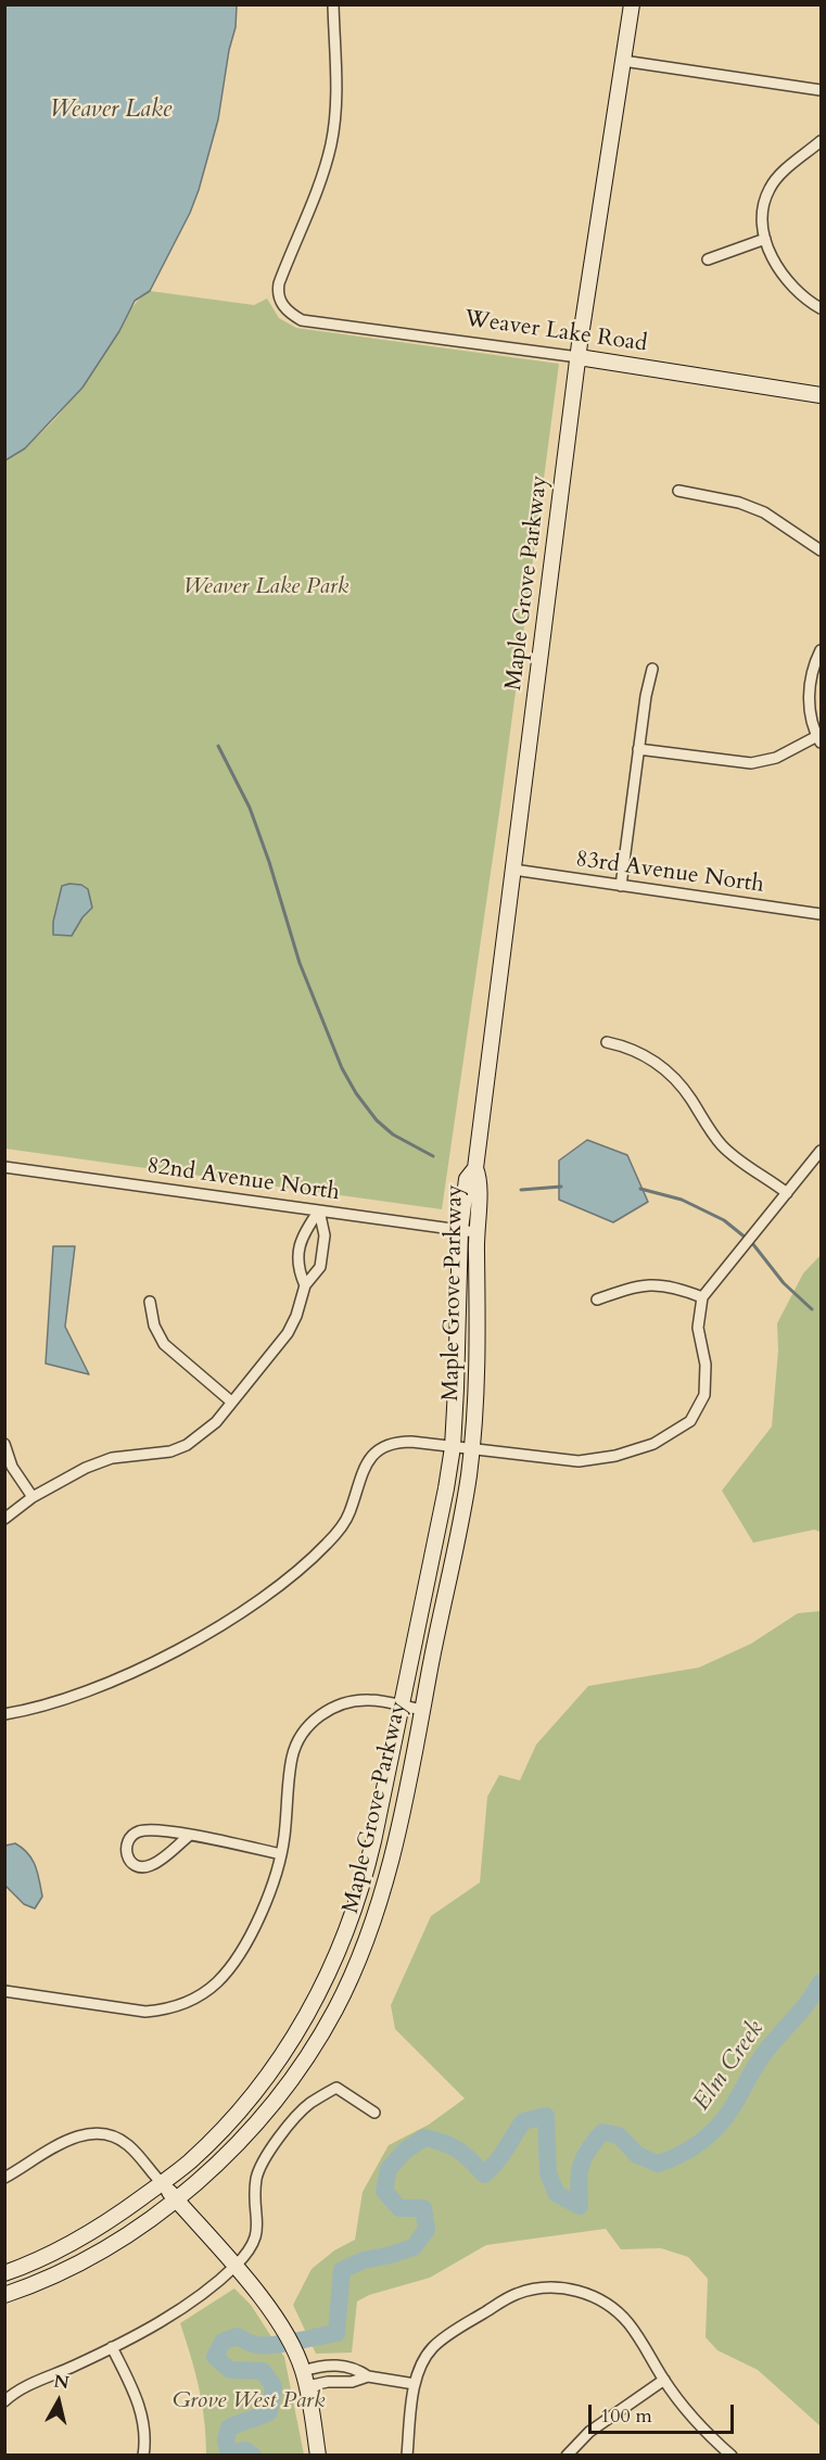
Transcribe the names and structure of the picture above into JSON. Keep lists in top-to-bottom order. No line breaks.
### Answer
{"streets":{"main road":["Weaver Lake Road","Maple Grove Parkway"],"street":["83rd Avenue North","82nd Avenue North"]},"crossings":[["Weaver Lake Road","Maple Grove Parkway"],["Maple Grove Parkway","83rd Avenue North"],["Maple Grove Parkway","82nd Avenue North"]],"water":["Weaver Lake","Elm Creek"],"parks":["Weaver Lake Park","Grove West Park"],"scale_bar":"100 m","north":"top"}
